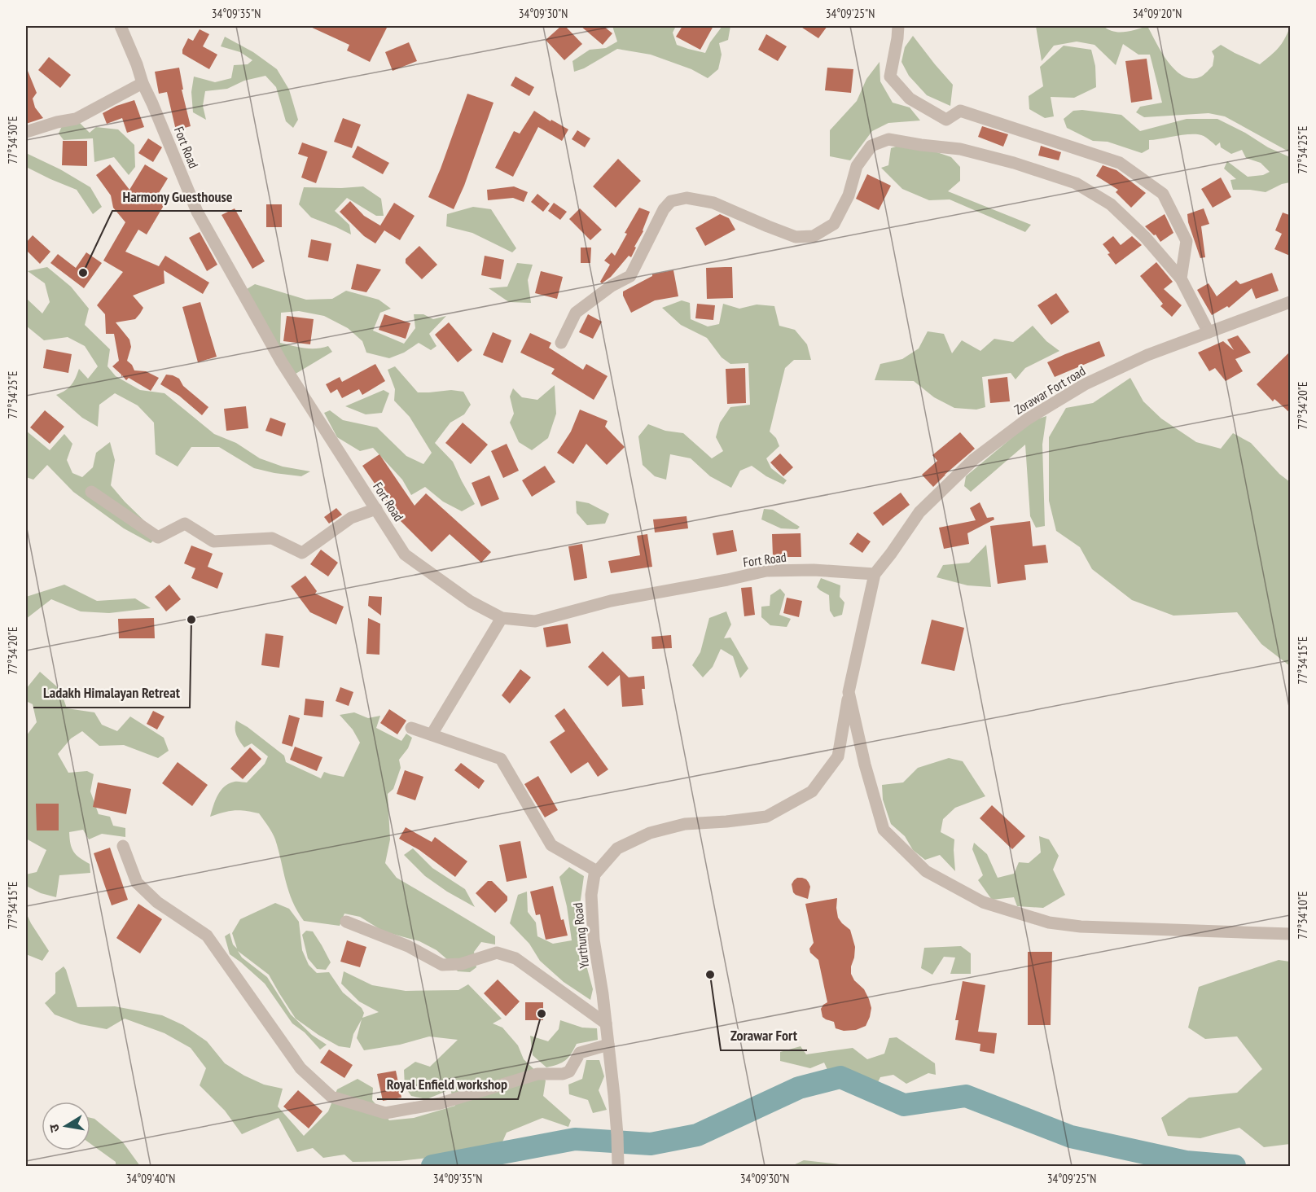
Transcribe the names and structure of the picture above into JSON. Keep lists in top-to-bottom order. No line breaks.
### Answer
{"streets":{"street":["Fort Road","Zorawar Fort road","Yurthung Road"]},"crossings":[["Fort Road","Zorawar Fort road"],["Fort Road","Yurthung Road"],["Zorawar Fort road","Yurthung Road"]],"places":["Harmony Guesthouse","Ladakh Himalayan Retreat","Zorawar Fort","Royal Enfield workshop"],"north":"left","coordinates":["34°09'35\"N","34°09'30\"N","34°09'25\"N","34°09'20\"N","77°34'30\"E","77°34'25\"E","77°34'20\"E","77°34'15\"E","77°34'10\"E","34°09'40\"N"]}
